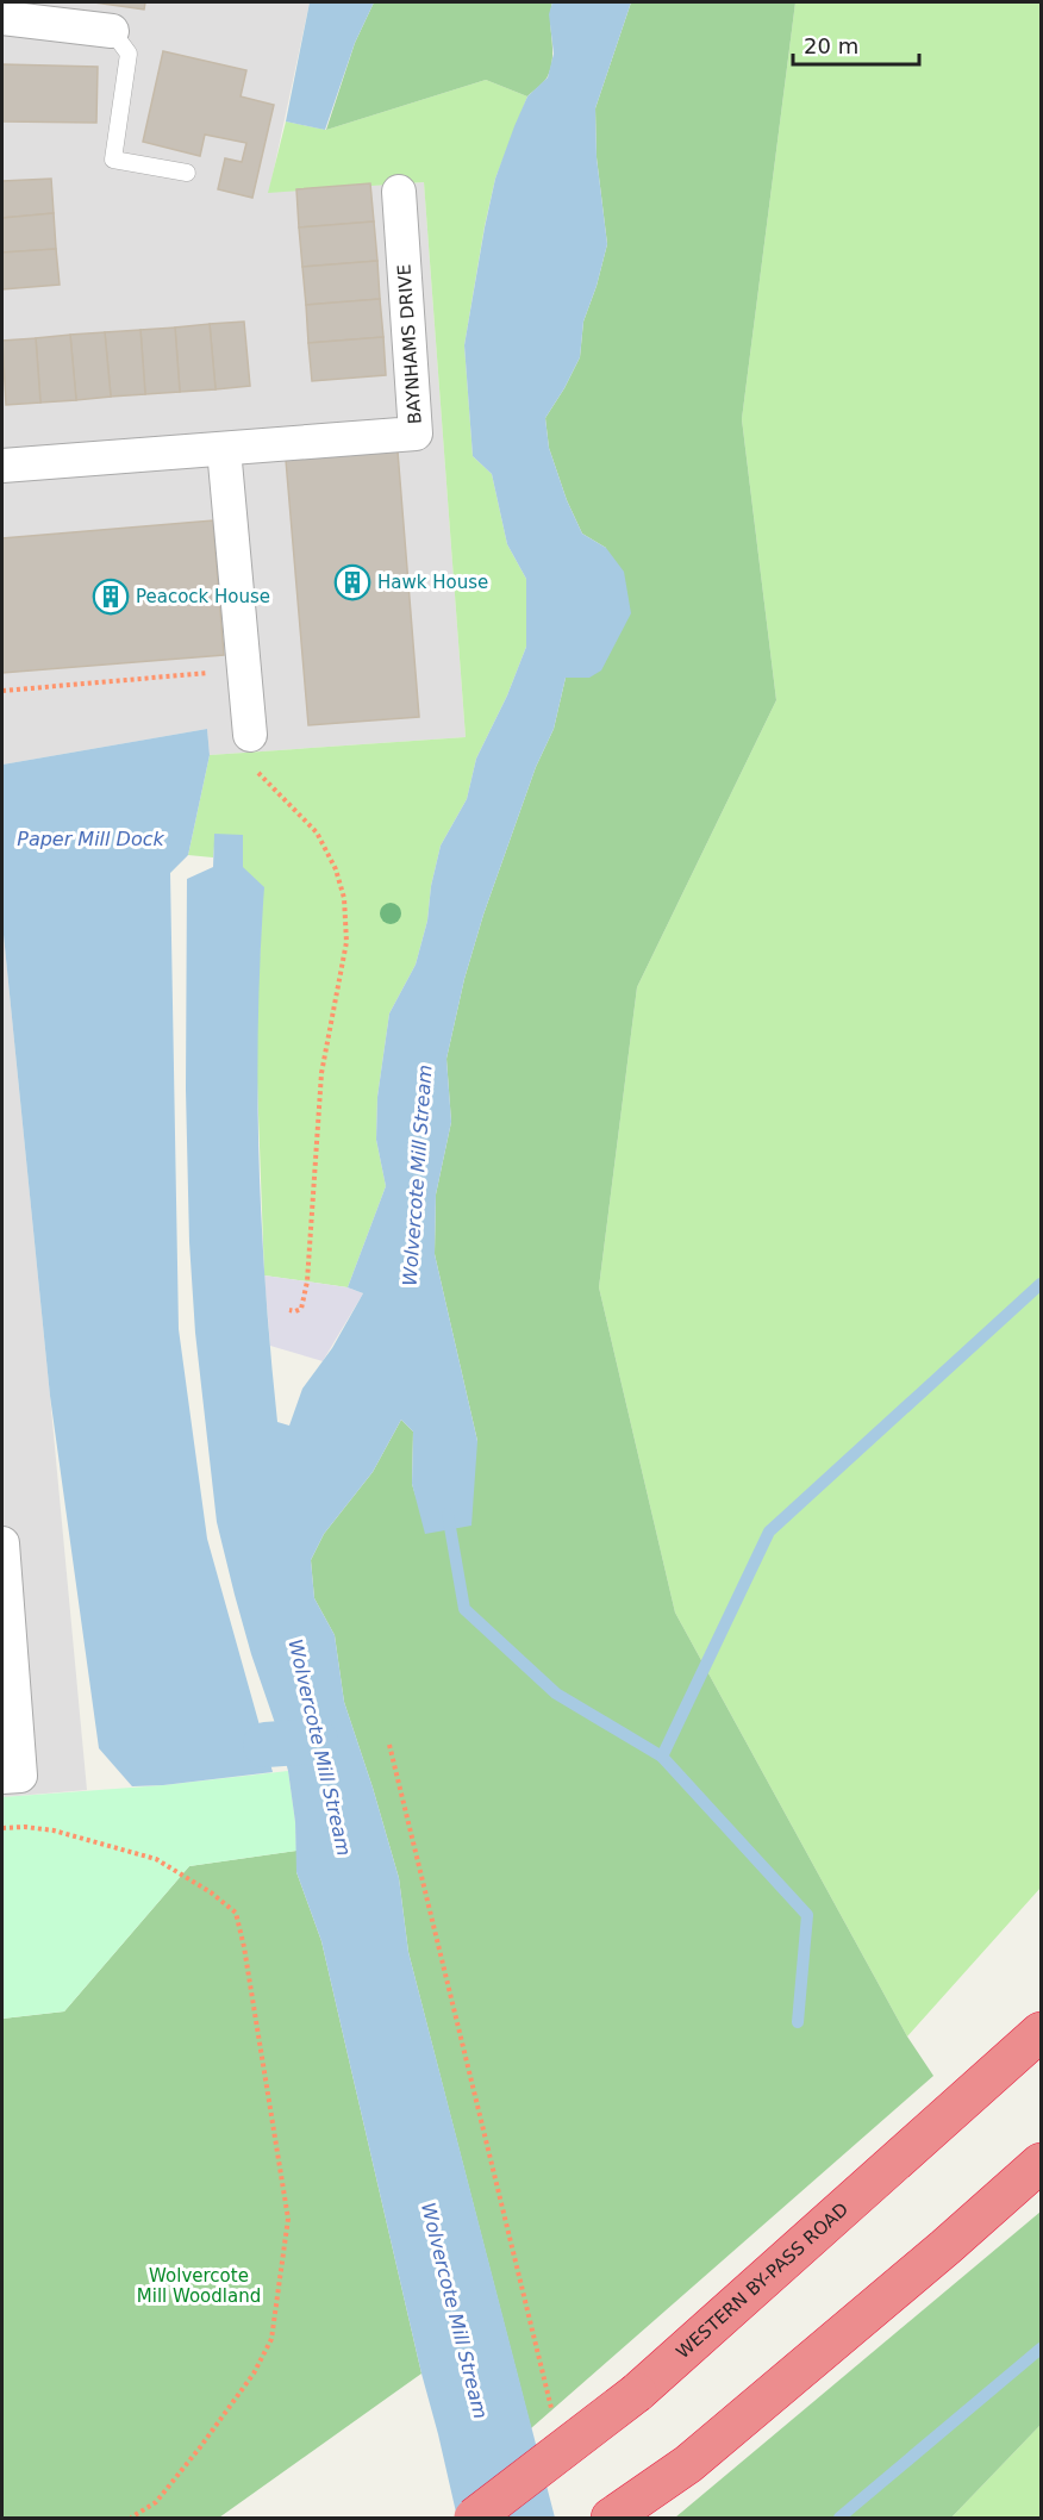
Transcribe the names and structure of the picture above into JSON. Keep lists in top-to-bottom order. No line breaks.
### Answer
{"streets":{"highway":["WESTERN BY-PASS ROAD"],"street":["BAYNHAMS DRIVE"]},"water":["Paper Mill Dock","Wolvercote Mill Stream"],"parks":["Wolvercote Mill Woodland"],"places":{"building":["Hawk House","Peacock House"]},"scale_bar":"20 m"}
